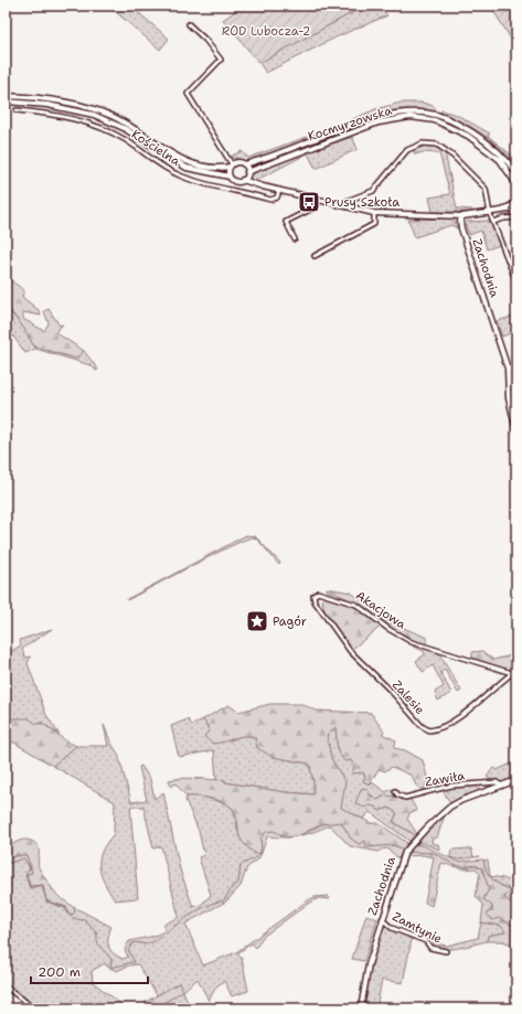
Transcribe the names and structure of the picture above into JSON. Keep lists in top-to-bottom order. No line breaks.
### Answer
{"streets":{"main road":["Kocmyrzowska","Zachodnia"],"street":["Kościelna","Akacjowa","Zalesie","Zawiła","Zamłynie"]},"crossings":[["Zachodnia","Zawiła"],["Zachodnia","Zamłynie"],["Akacjowa","Zalesie"]],"parks":["ROD Lubocza-2"],"places":{"bus stop":["Prusy Szkoła"],"place":["Pagór"]},"scale_bar":"200 m"}
